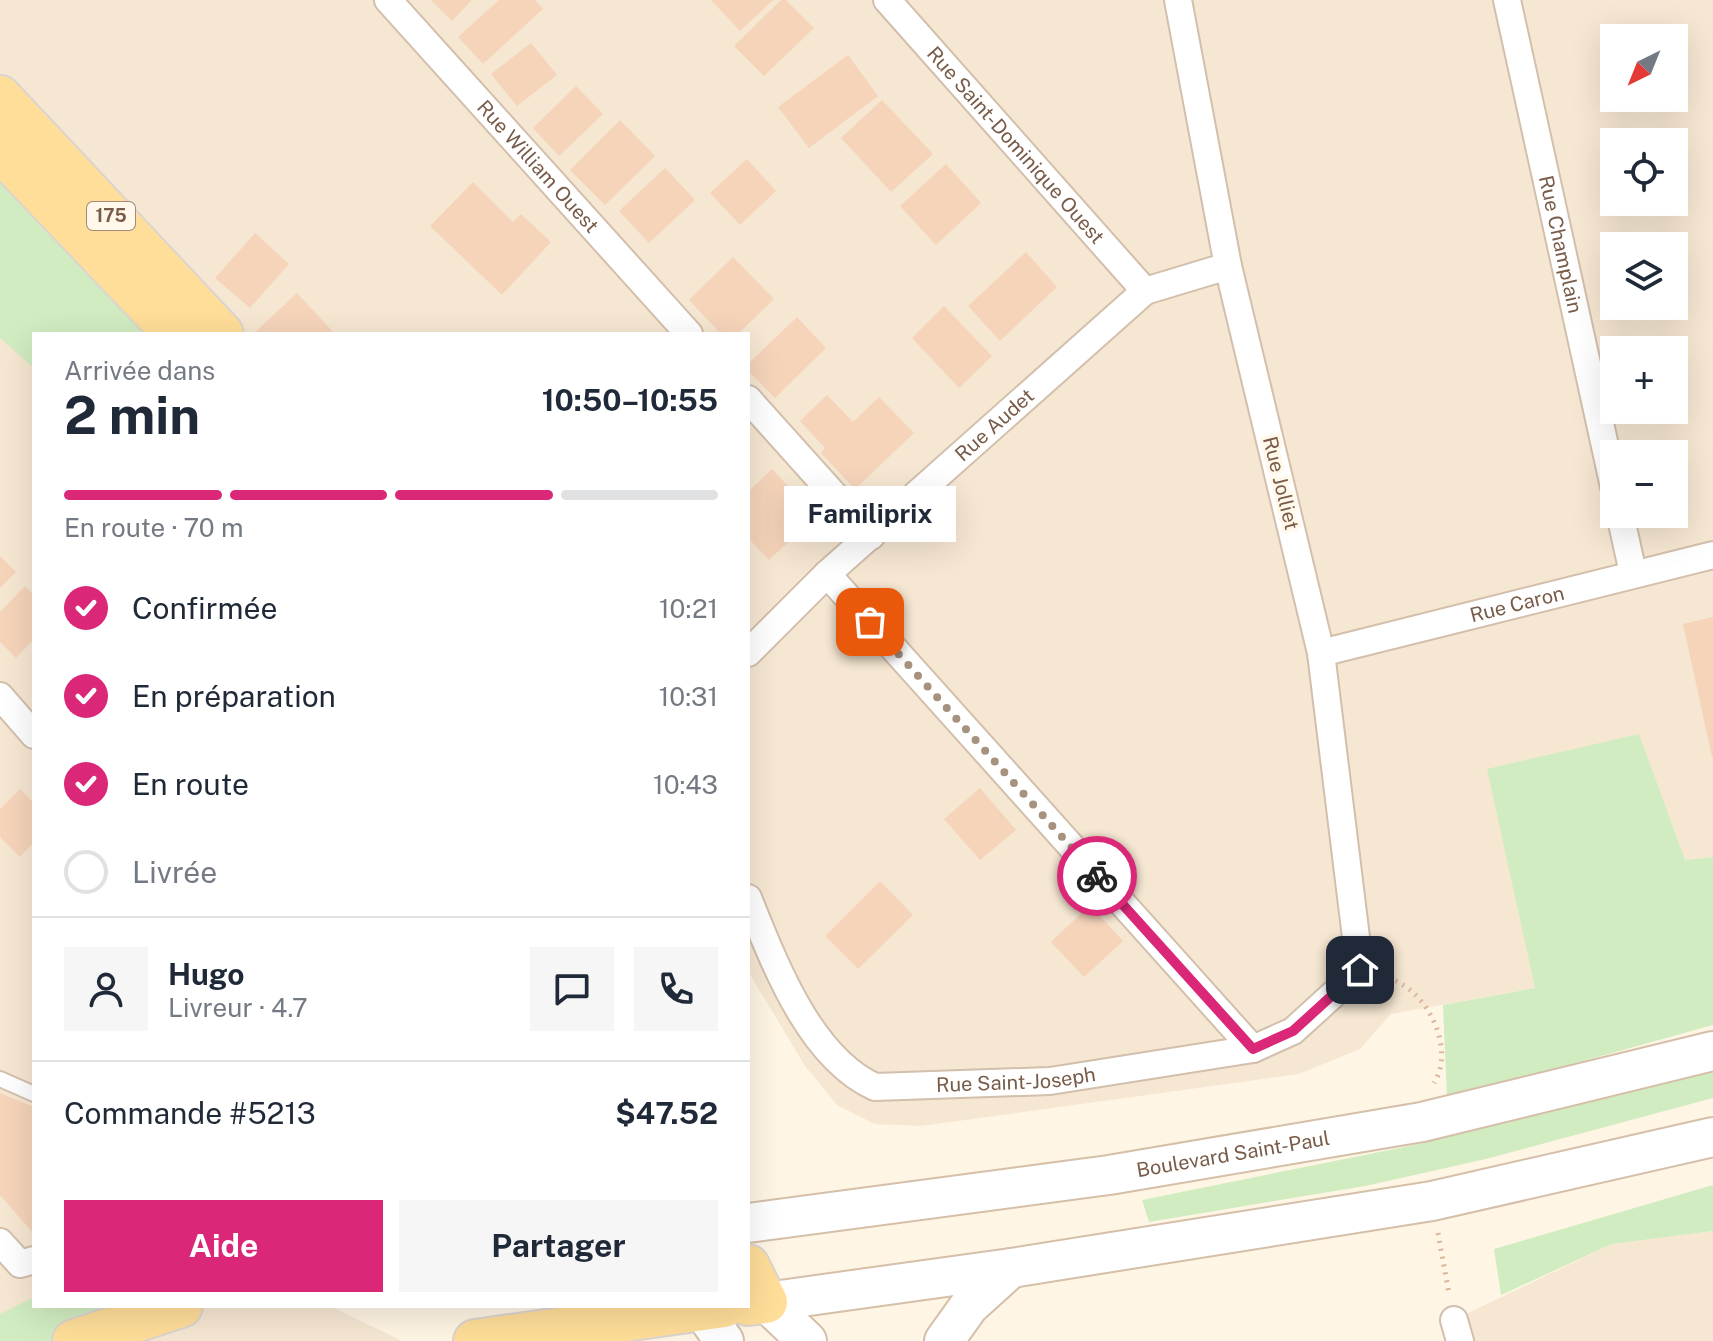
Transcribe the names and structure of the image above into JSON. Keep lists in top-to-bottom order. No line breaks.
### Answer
{"streets":{"main road":["175","Boulevard Saint-Paul"],"street":["Rue Saint-Dominique Ouest","Rue William Ouest","Rue Champlain","Rue Audet","Rue Jolliet","Rue Caron","Rue Saint-Joseph"]},"crossings":[["Rue Saint-Dominique Ouest","Rue Audet"],["Rue Audet","Rue Jolliet"],["Rue Jolliet","Rue Caron"],["Rue Jolliet","Rue Saint-Joseph"]],"places":["Familiprix"],"north":"bottom left","page":{"map_buttons":["+","−"],"heading":["2 min","Arrivée dans","10:50–10:55"],"panel":["Hugo","Livreur · 4.7","Commande #5213","$47.52"],"bar":"En route · 70 m","bubble":"Familiprix","list":[["Confirmée","10:21"],["En préparation","10:31"],["En route","10:43"],"Livrée"],"buttons":["Aide","Partager"]}}
